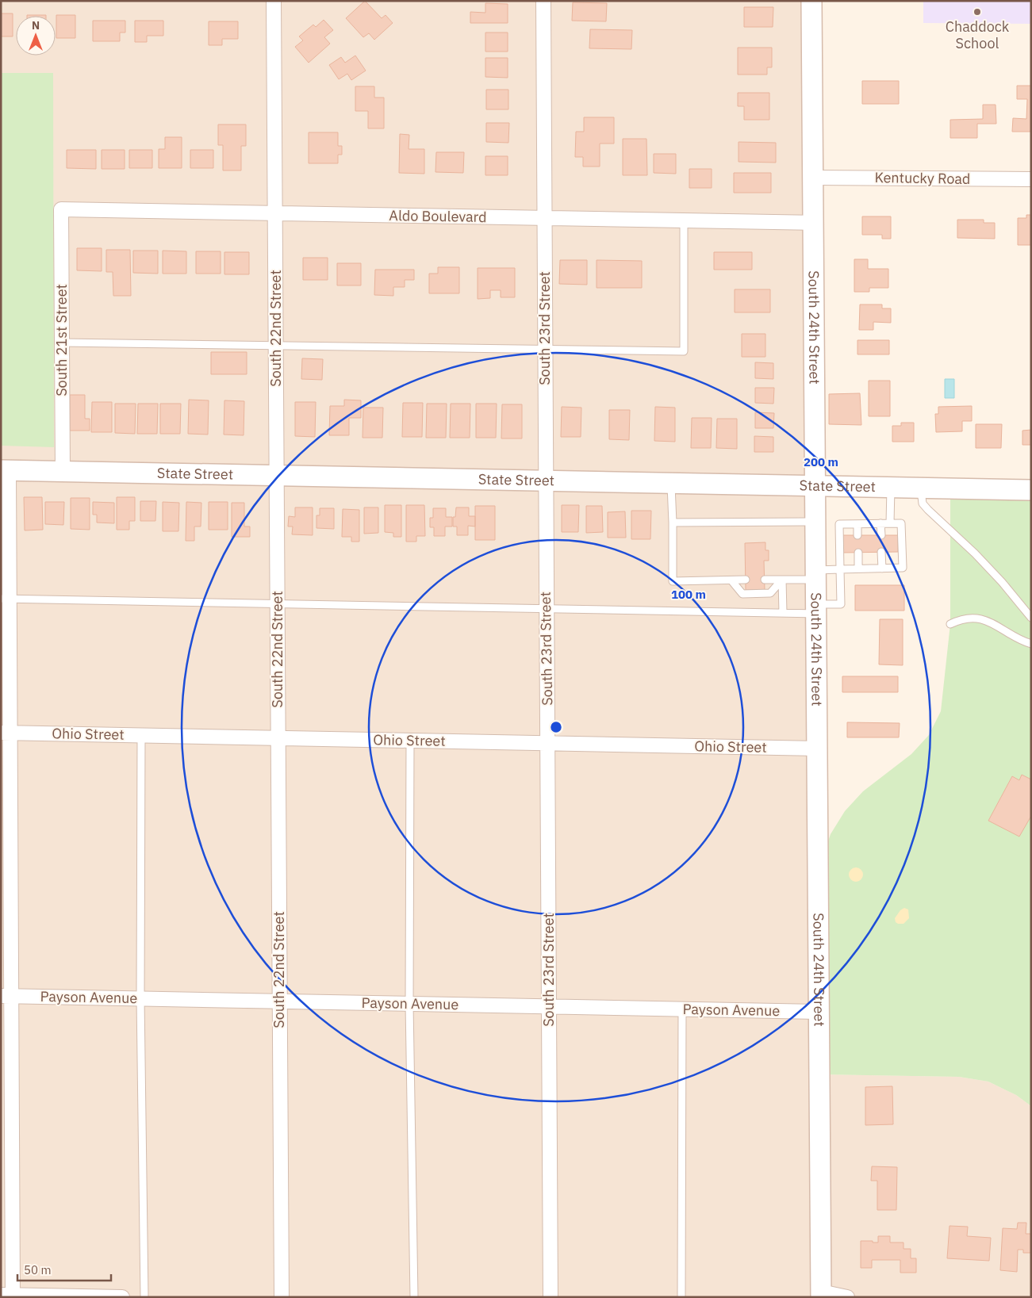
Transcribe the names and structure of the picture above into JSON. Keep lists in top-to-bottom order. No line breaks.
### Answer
{"streets":{"street":["Kentucky Road","Aldo Boulevard","South 22nd Street","South 23rd Street","South 24th Street","South 21st Street","State Street","Ohio Street","Payson Avenue"]},"crossings":[["Kentucky Road","South 24th Street"],["Aldo Boulevard","South 22nd Street"],["Aldo Boulevard","South 23rd Street"],["Aldo Boulevard","South 24th Street"],["Aldo Boulevard","South 21st Street"],["South 22nd Street","State Street"],["South 22nd Street","Ohio Street"],["South 22nd Street","Payson Avenue"],["South 23rd Street","State Street"],["South 23rd Street","Ohio Street"],["South 23rd Street","Payson Avenue"],["South 24th Street","State Street"],["South 24th Street","Ohio Street"],["South 24th Street","Payson Avenue"],["South 21st Street","State Street"]],"places":["Chaddock School"],"scale_bar":"50 m","north":"top","rings":["200 m","100 m"]}
